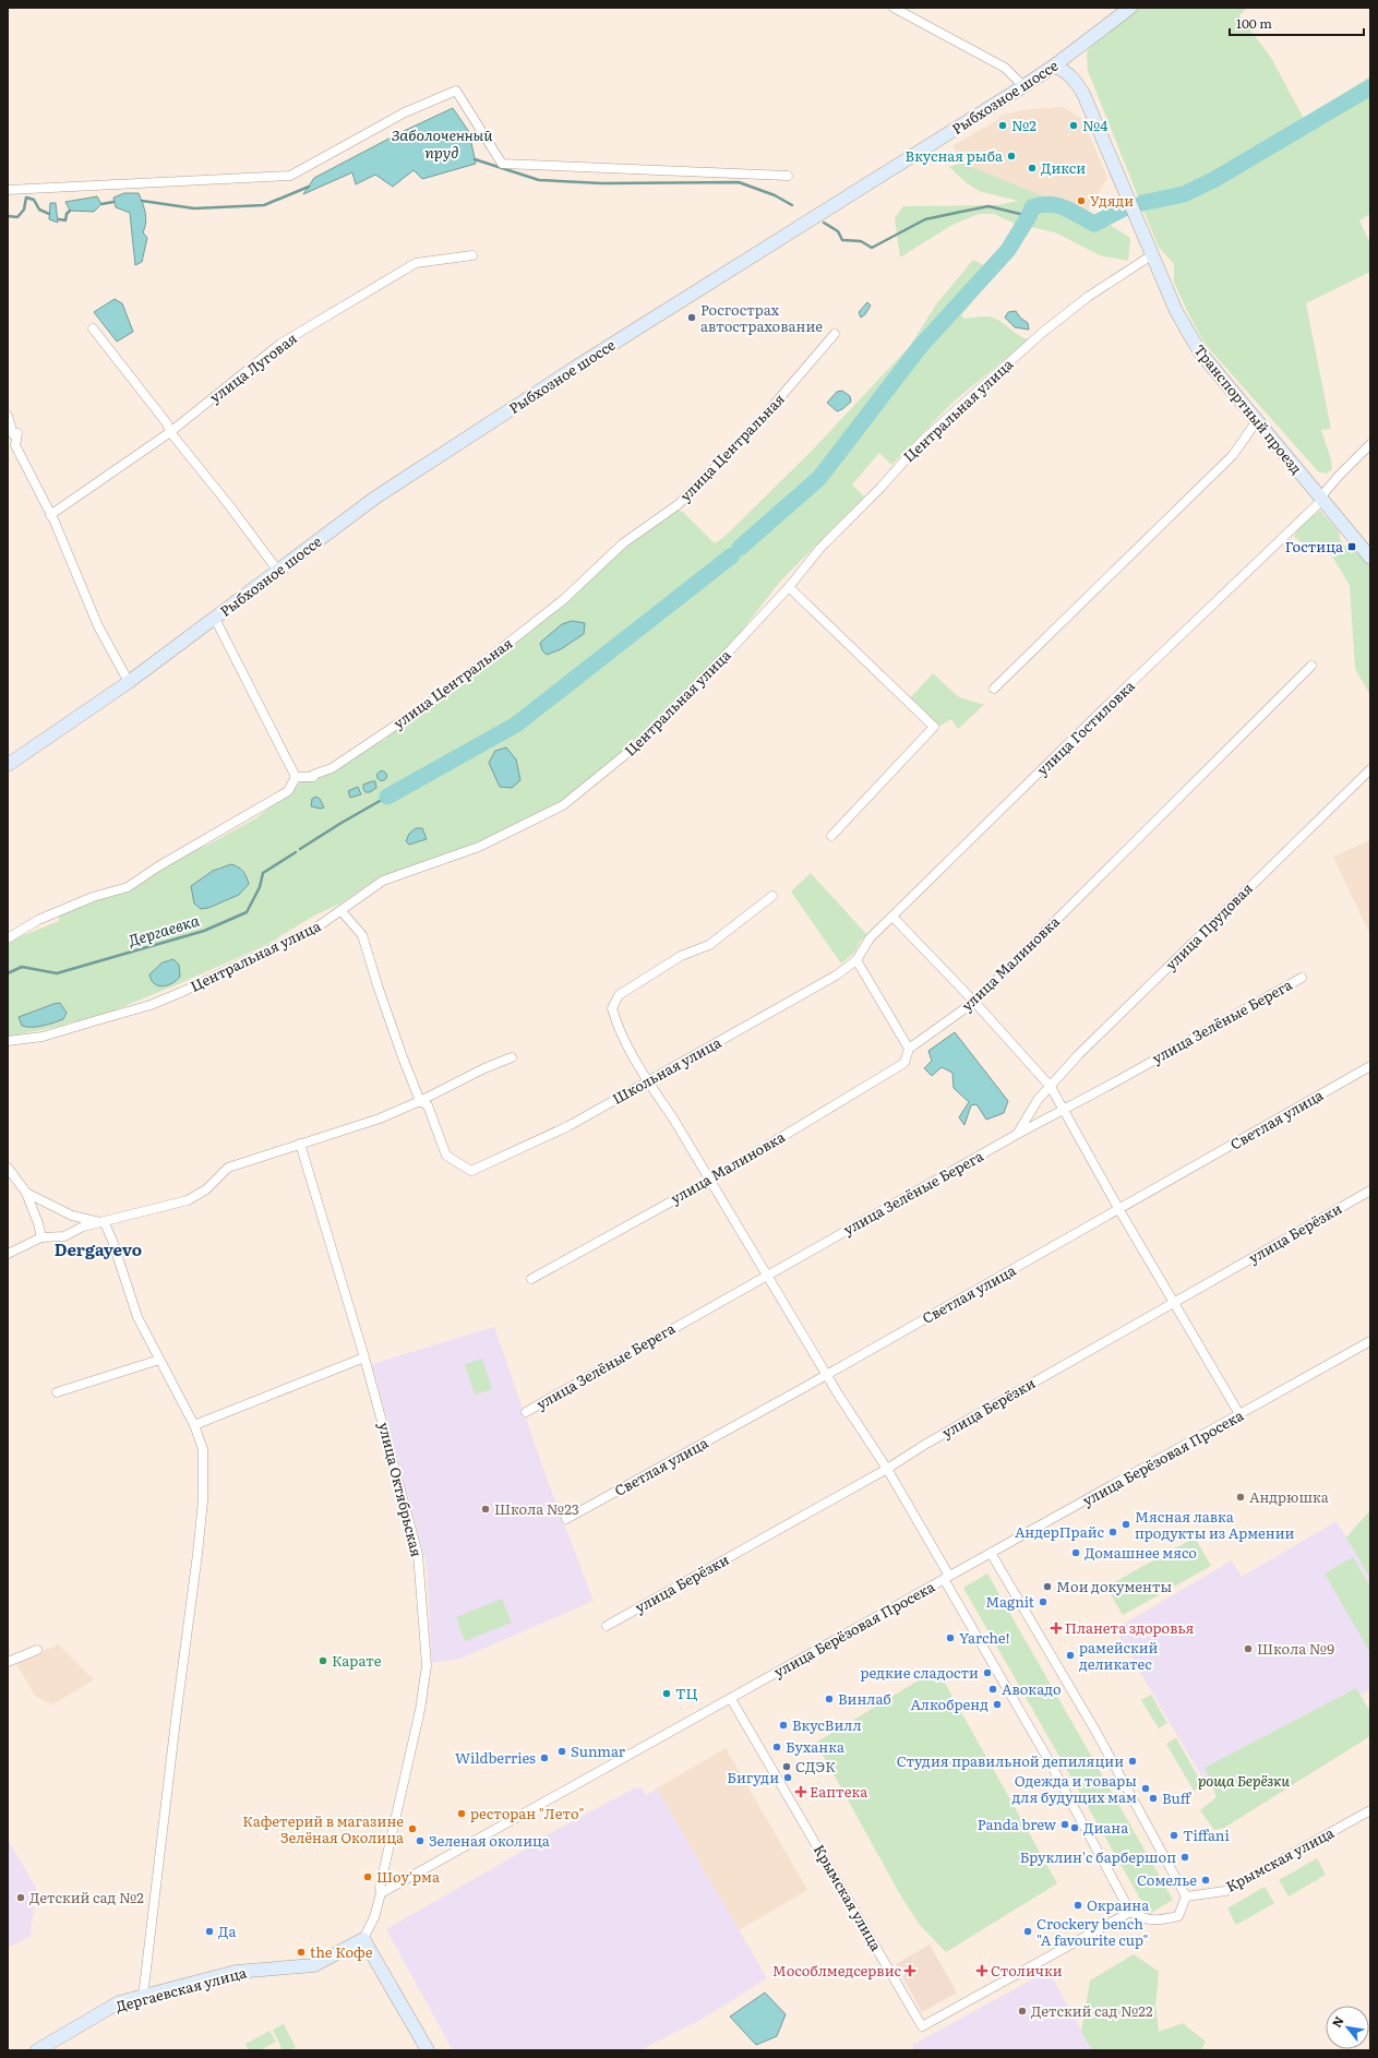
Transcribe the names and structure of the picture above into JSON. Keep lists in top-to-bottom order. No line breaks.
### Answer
{"streets":{"main road":["Рыбхозное шоссе","Транспортный проезд","Дергаевская улица"],"street":["улица Луговая","Центральная улица","улица Центральная","улица Гостиловка","улица Прудовая","улица Малиновка","улица Зелёные Берега","Школьная улица","Светлая улица","улица Берёзки","улица Берёзовая Просека","улица Октябрьская","Крымская улица"]},"crossings":[["Рыбхозное шоссе","Транспортный проезд"],["Транспортный проезд","Центральная улица"],["Транспортный проезд","улица Гостиловка"],["улица Гостиловка","Школьная улица"],["улица Прудовая","улица Зелёные Берега"],["улица Берёзовая Просека","улица Октябрьская"],["улица Берёзовая Просека","Крымская улица"]],"districts":["Dergayevo"],"water":["Заболоченный пруд","Дергаевка"],"parks":["роща Берёзки"],"places":{"other":["№2","№4","Вкусная рыба","Дикси","Удяди","Росгострах автострахование","Андрюшка","Школа №23","Мясная лавка продукты из Армении","АндерПрайс","Домашнее мясо","Мои документы","Magnit","Yarche!","Школа №9","рамейский деликатес","Карате","редкие сладости","Авокадо","ТЦ","Винлаб","Алкобренд","ВкусВилл","Буханка","Sunmar","Wildberries","Студия правильной депиляции","СДЭК","Бигуди","Одежда и товары для будущих мам","Buff","ресторан \"Лето\"","Panda brew","Диана","Кафетерий в магазине Зелёная Околица","Tiffani","Зеленая околица","Бруклин'с барбершоп","Шоу'рма","Сомелье","Детский сад №2","Окраина","Да","Crockery bench \"A favourite cup\"","the Кофе","Детский сад №22"],"transit":["Гостица"],"health":["Планета здоровья","Еаптека","Мособлмедсервис","Столички"]},"scale_bar":"100 m","north":"top left"}
